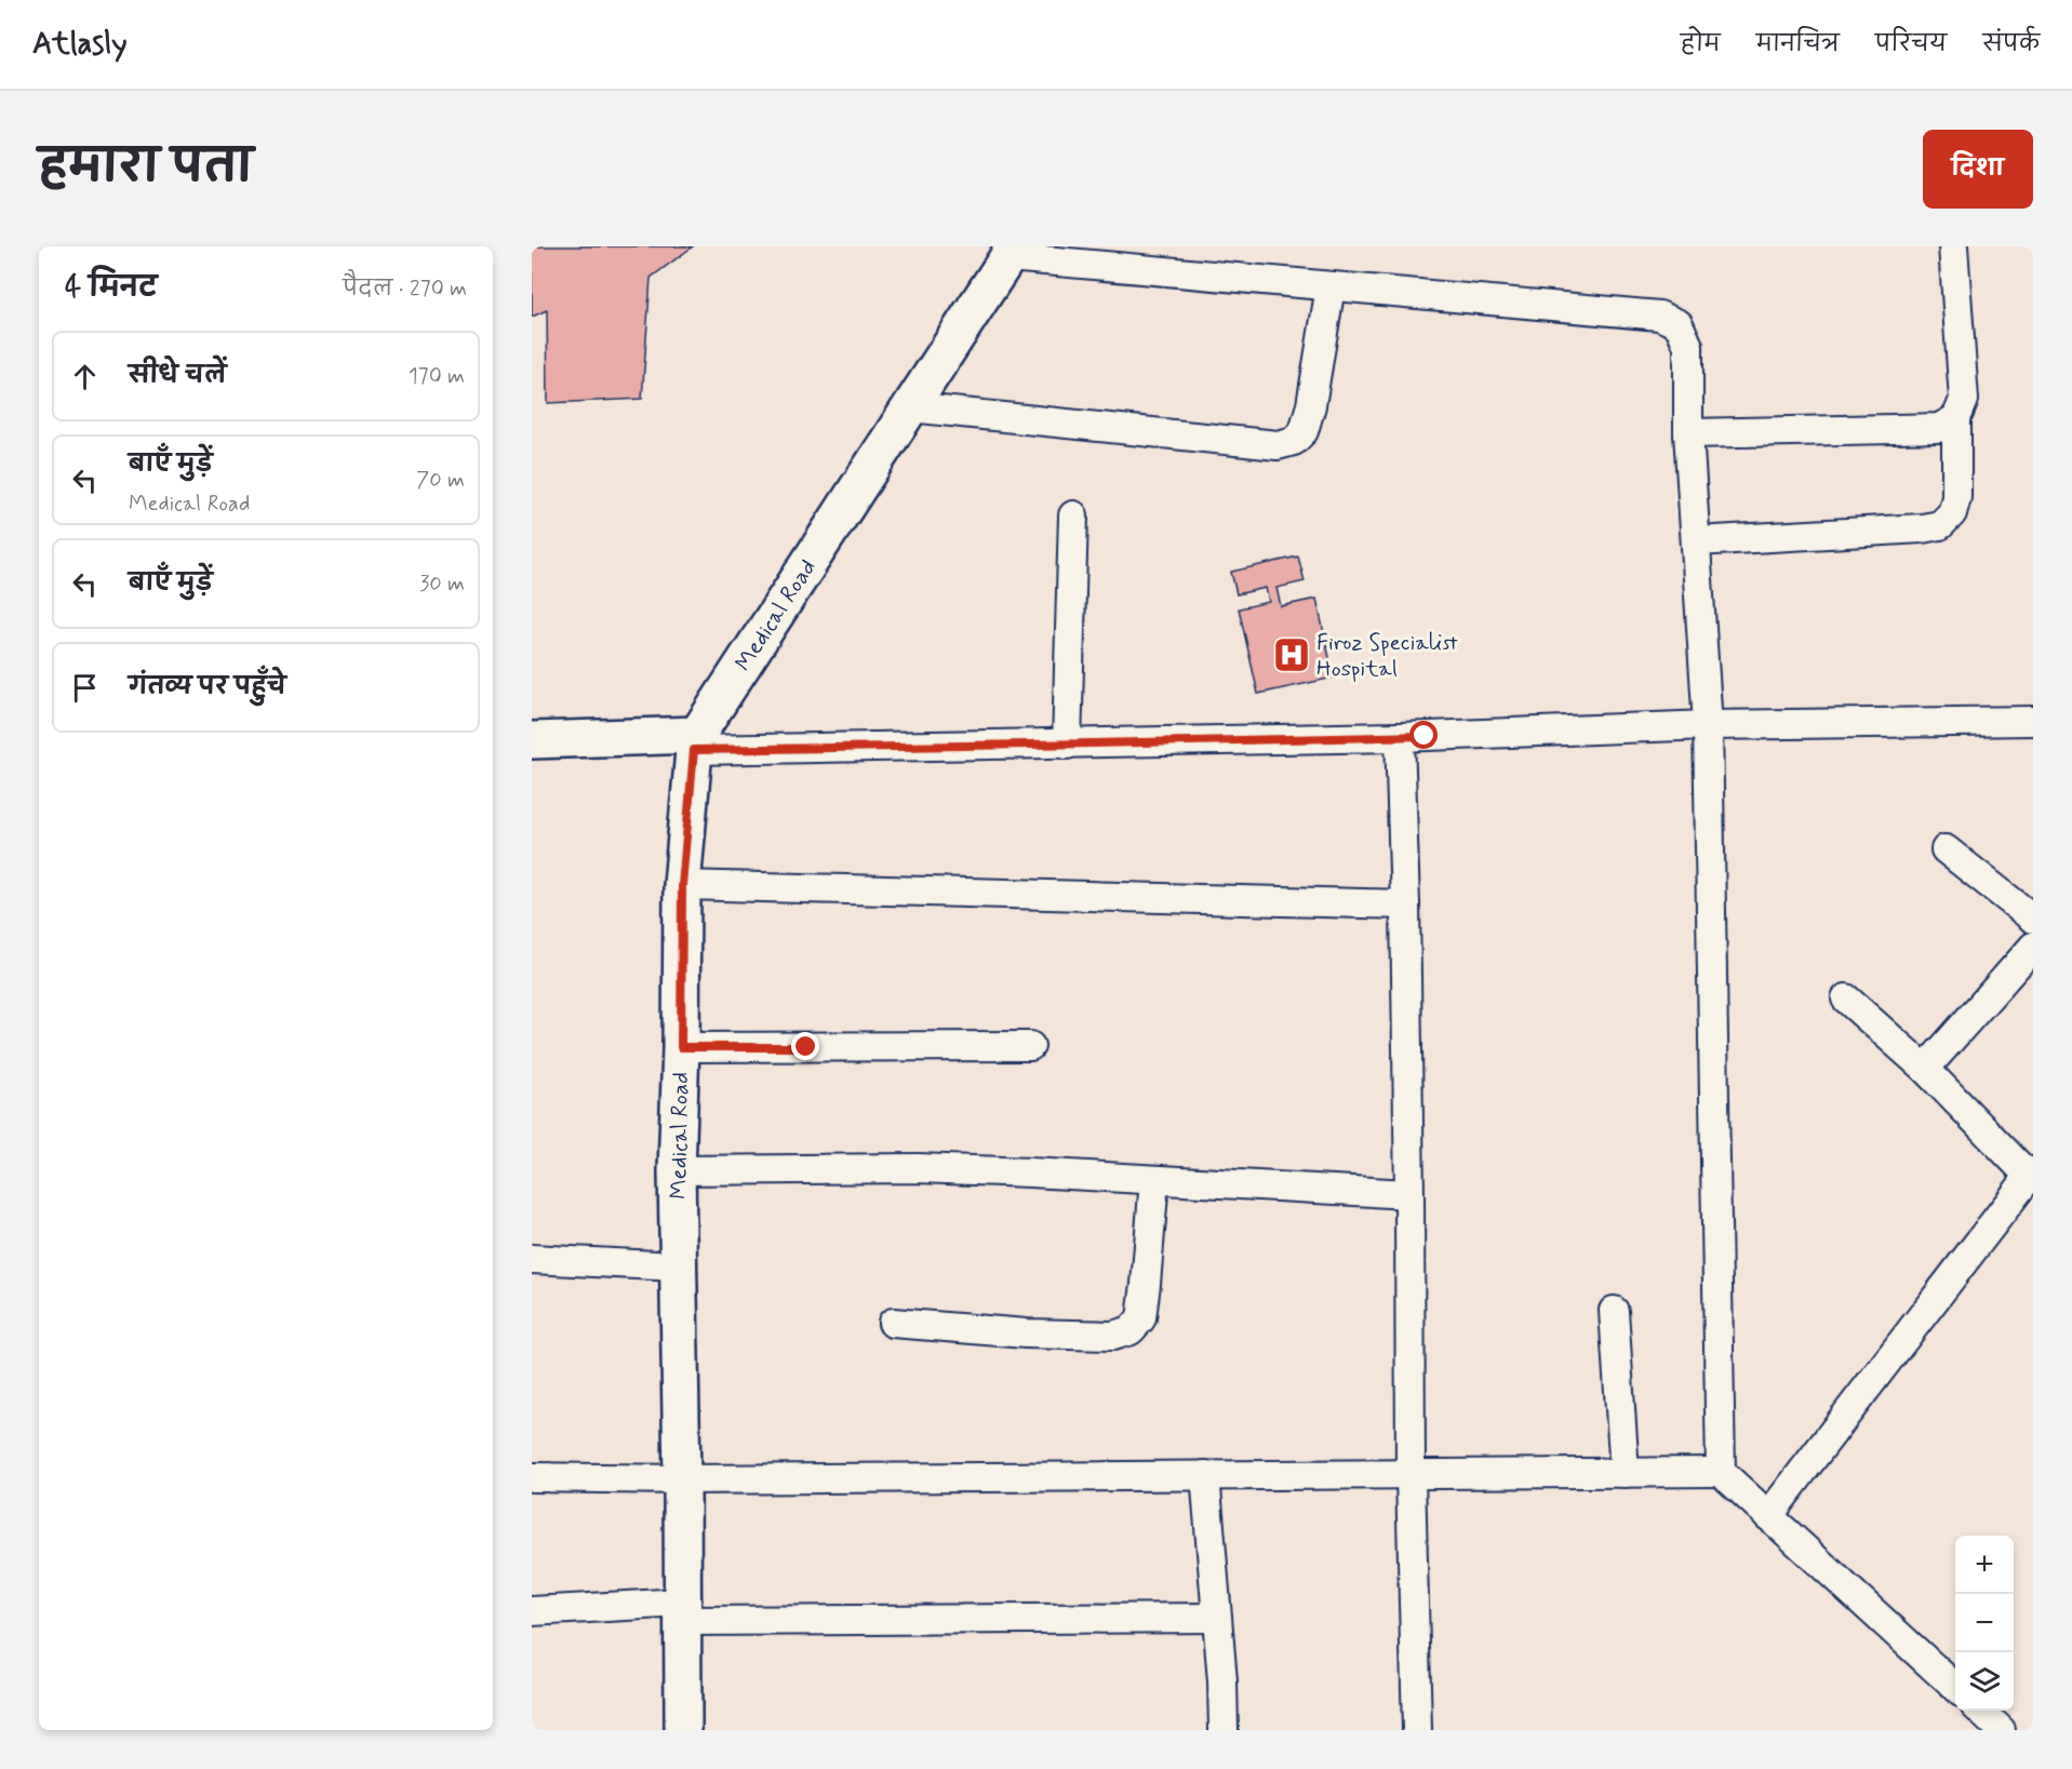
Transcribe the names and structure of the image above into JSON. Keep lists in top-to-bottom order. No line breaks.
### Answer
{"streets":{"street":["Medical Road"]},"places":{"hospital":["Firoz Specialist Hospital"]},"page":{"header":"Atlasly","nav":["होम","मानचित्र","परिचय","संपर्क"],"title":"हमारा पता","buttons":"दिशा","heading":["4 मिनट","पैदल · 270 m"],"list":[["सीधे चलें","170 m"],["बाएँ मुड़ें","Medical Road","70 m"],["बाएँ मुड़ें","30 m"],"गंतव्य पर पहुँचे"],"map_buttons":["+","−"]}}
